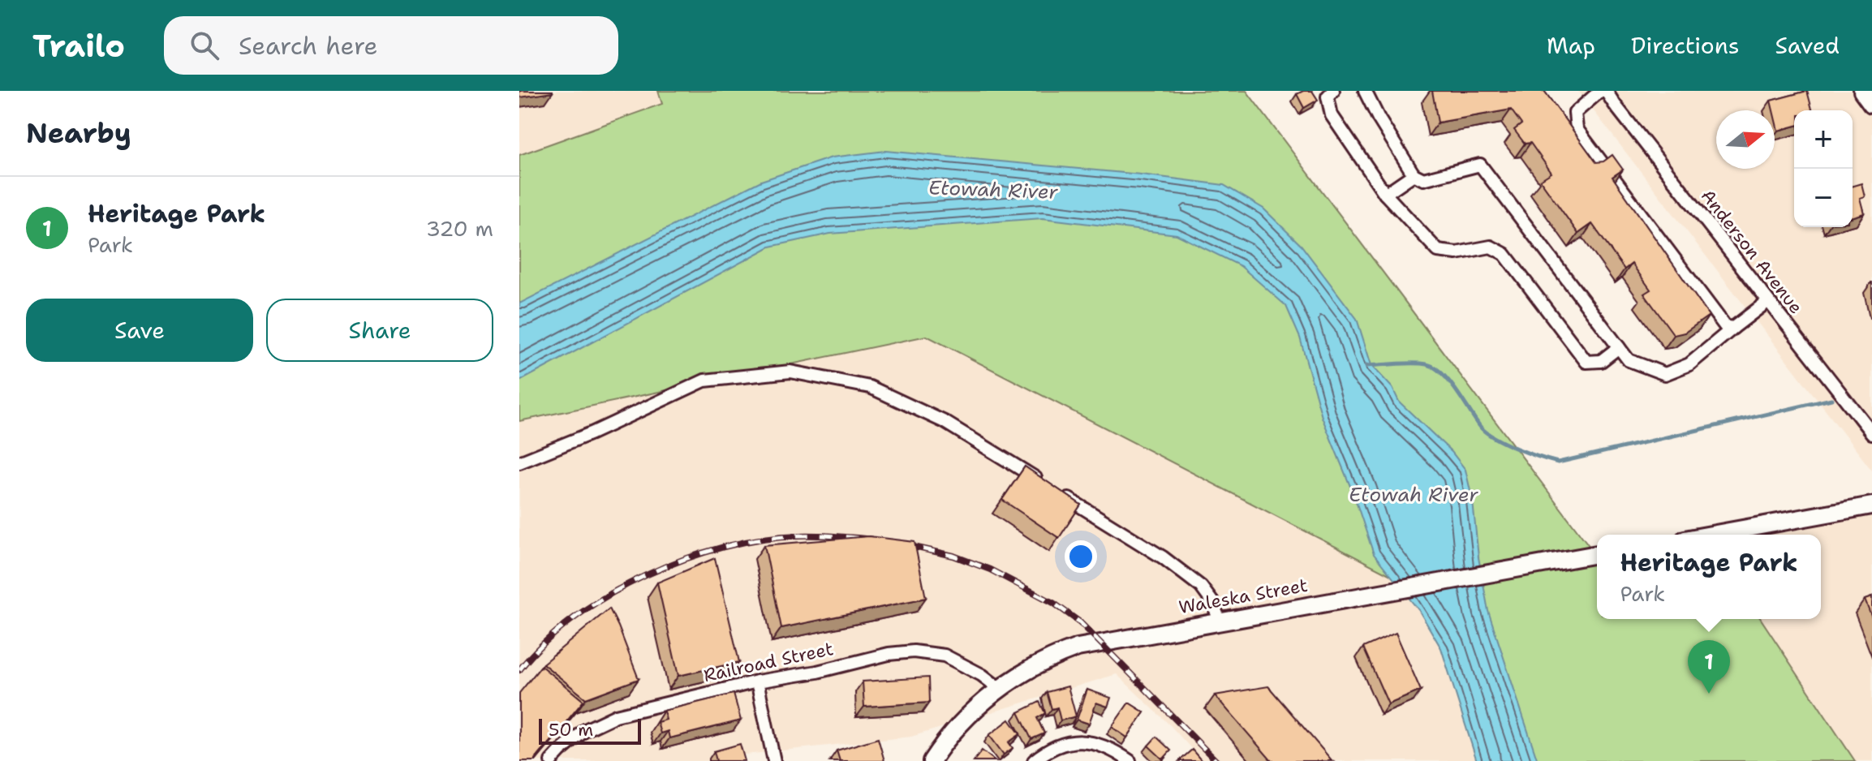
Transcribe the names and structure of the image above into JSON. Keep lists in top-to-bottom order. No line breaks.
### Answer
{"streets":{"main road":["Waleska Street"],"street":["Anderson Avenue","Railroad Street"]},"crossings":[["Waleska Street","Railroad Street"]],"water":["Etowah River"],"scale_bar":"50 m","north":"right","page":{"header":"Trailo","search":"Search here","nav":["Map","Directions","Saved"],"heading":"Nearby","map_buttons":["+","−"],"list":[{"mark":"1","name":"Heritage Park","note":"Park","value":"320 m"}],"buttons":["Save","Share"],"popup":["Heritage Park","Park"],"pins":"1","scale":"50 m"}}
